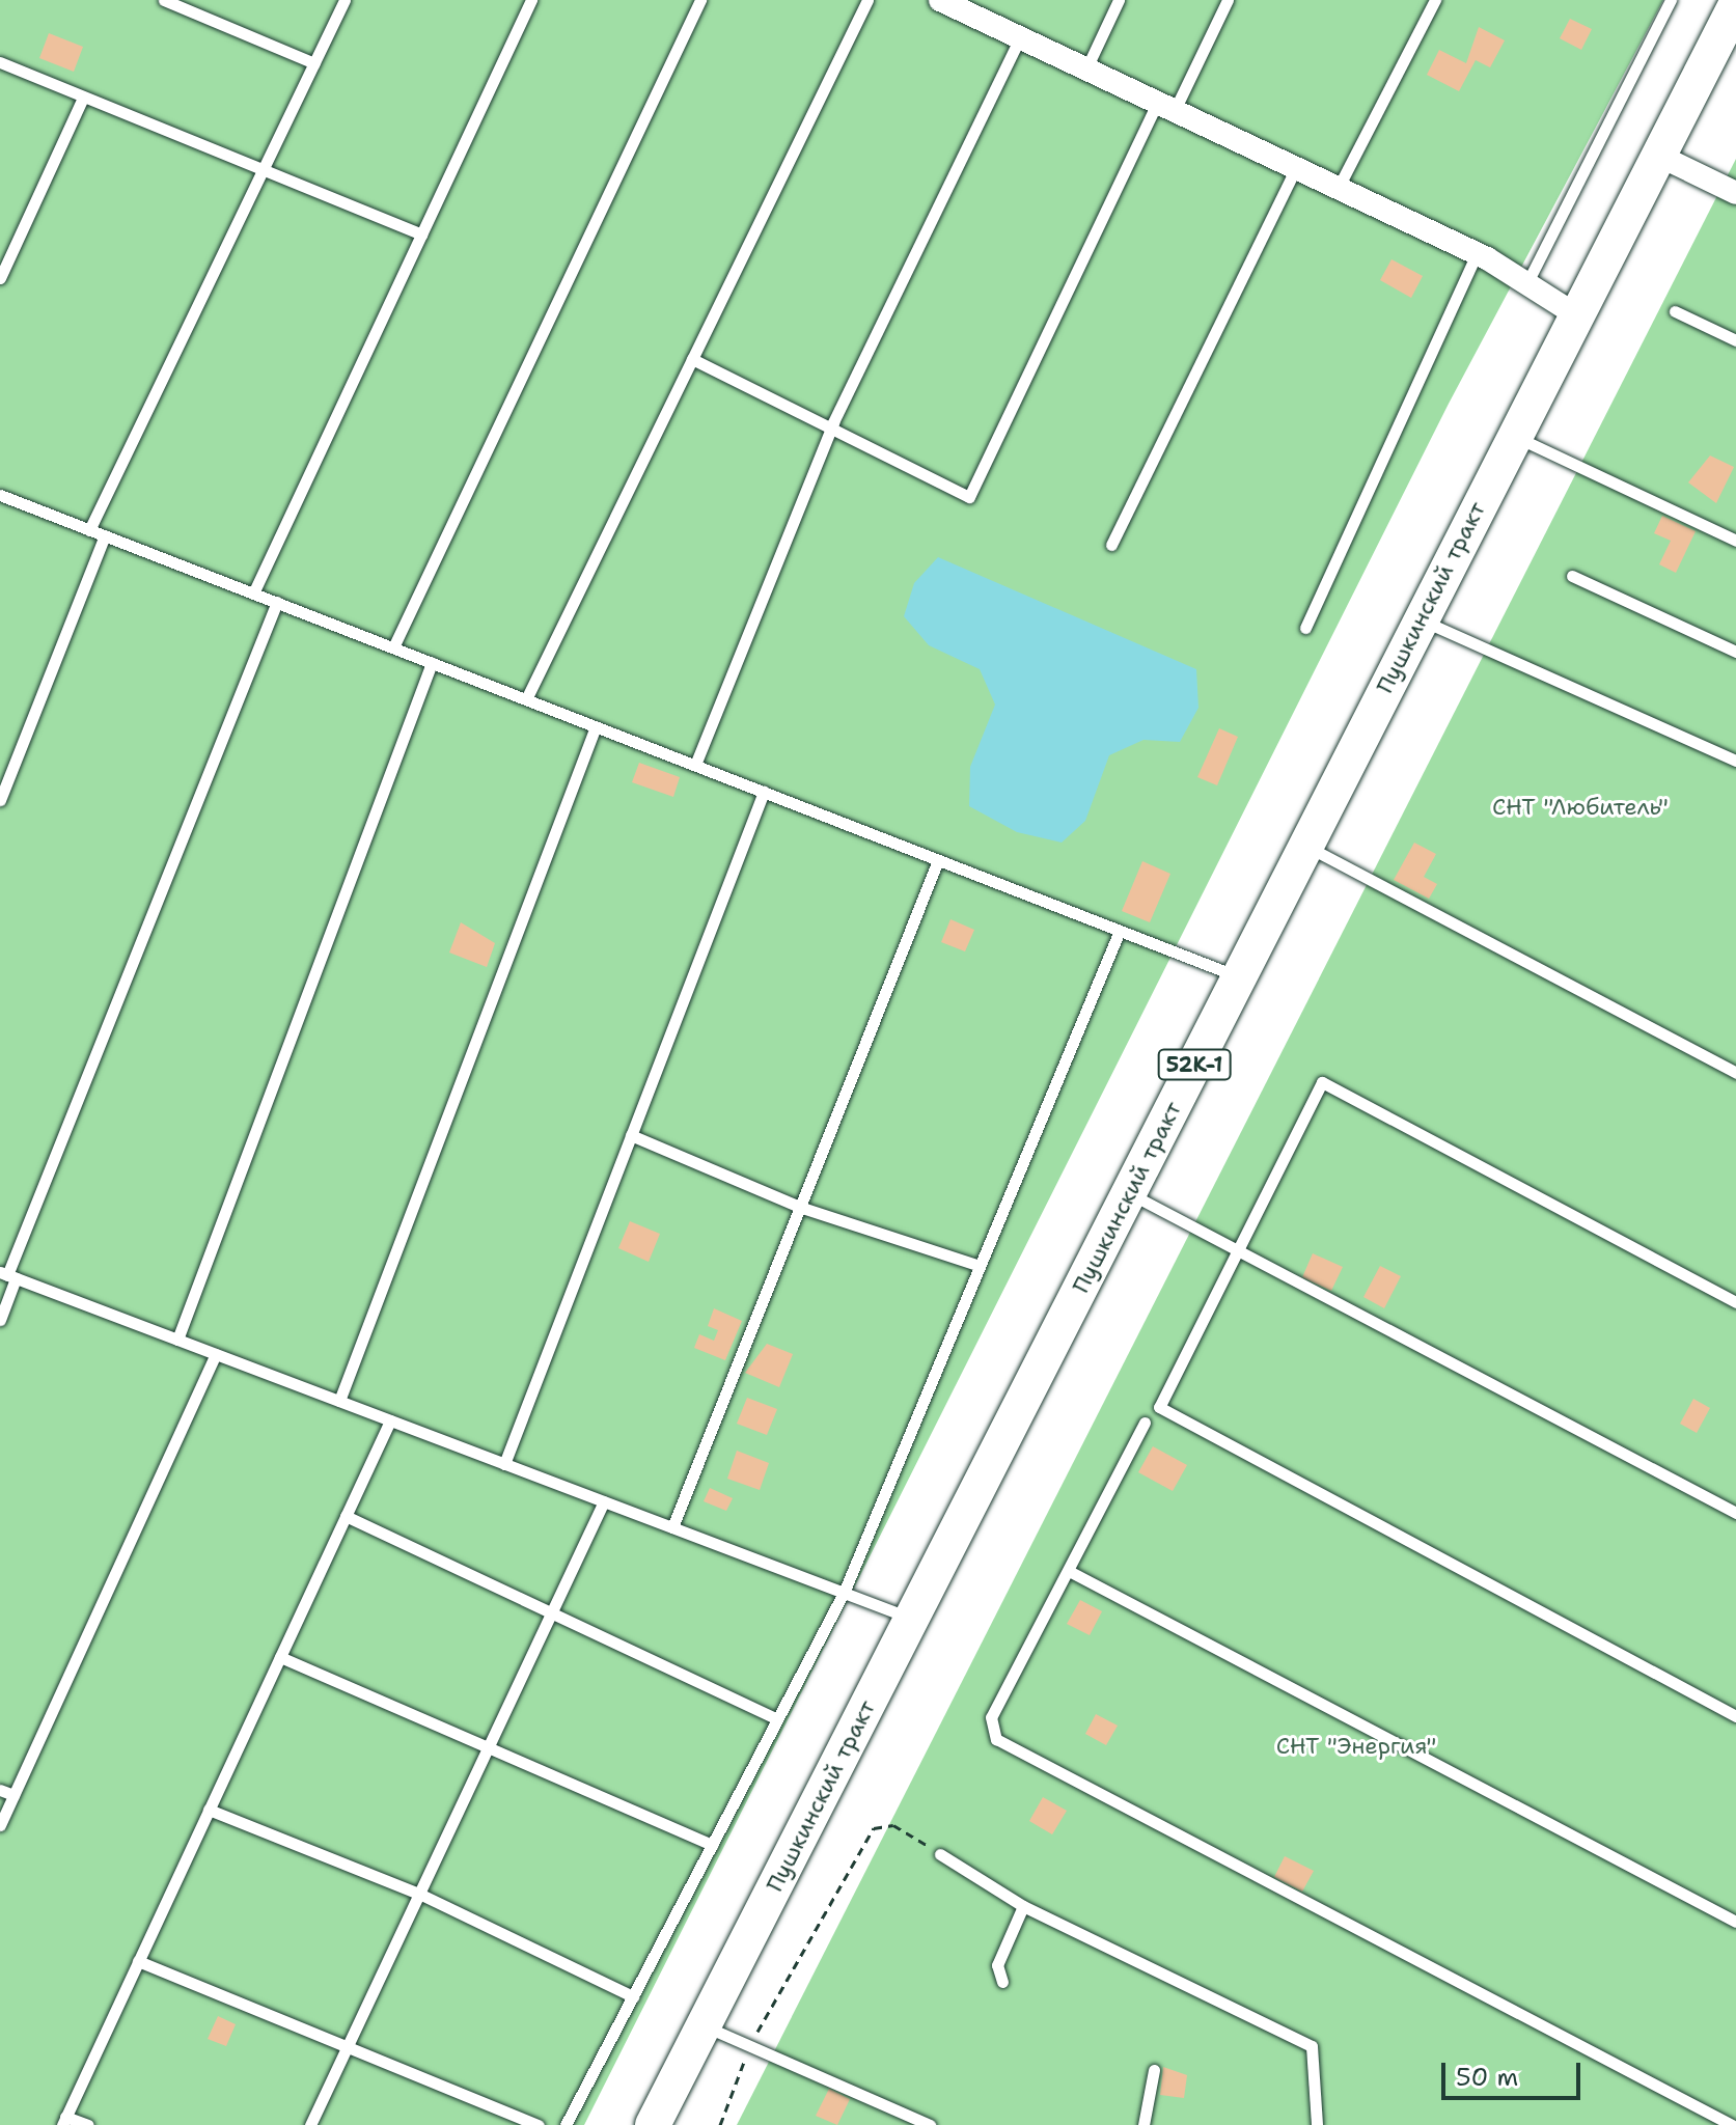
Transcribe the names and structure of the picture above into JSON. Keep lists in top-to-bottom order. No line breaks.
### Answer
{"streets":{"main road":["Пушкинский тракт","52К-1"]},"parks":["СНТ \"Любитель\"","СНТ \"Энергия\""],"scale_bar":"50 m"}
